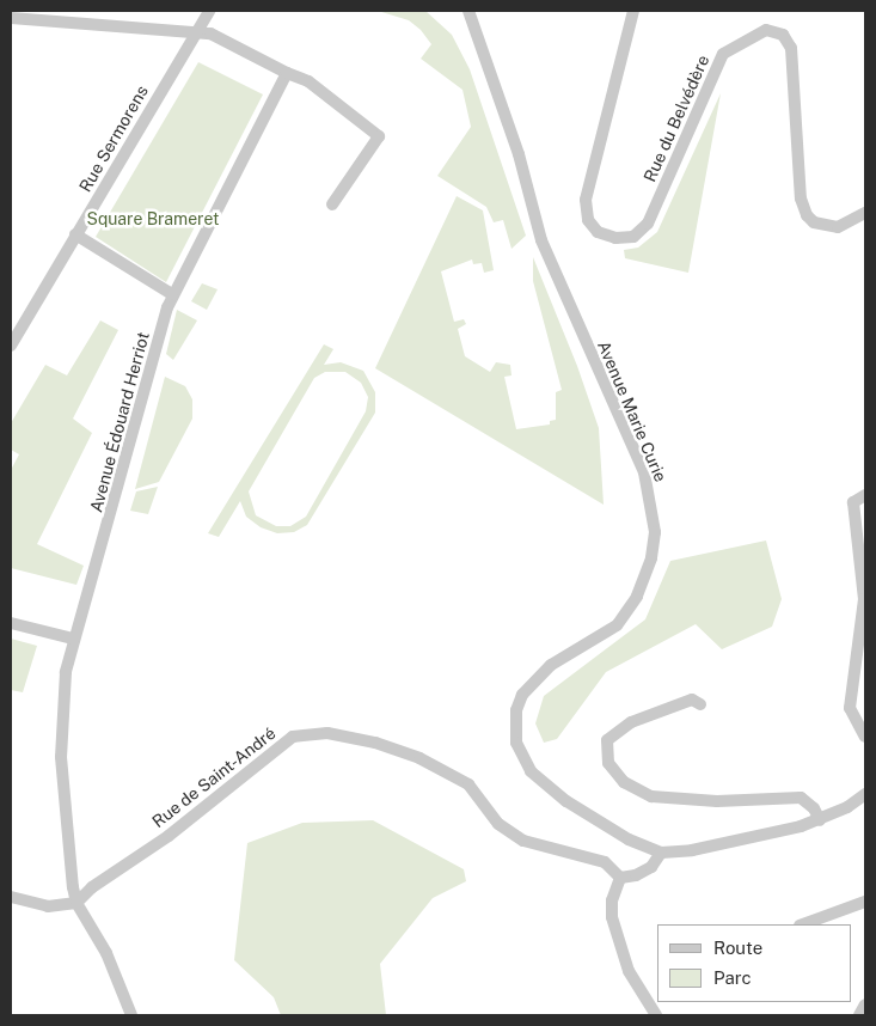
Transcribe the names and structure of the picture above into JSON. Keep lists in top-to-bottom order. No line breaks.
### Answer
{"streets":{"street":["Rue du Belvédère","Rue Sermorens","Avenue Marie Curie","Avenue Édouard Herriot","Rue de Saint-André"]},"crossings":[["Avenue Édouard Herriot","Rue de Saint-André"]],"parks":["Square Brameret"],"legend":["Route","Parc"]}
